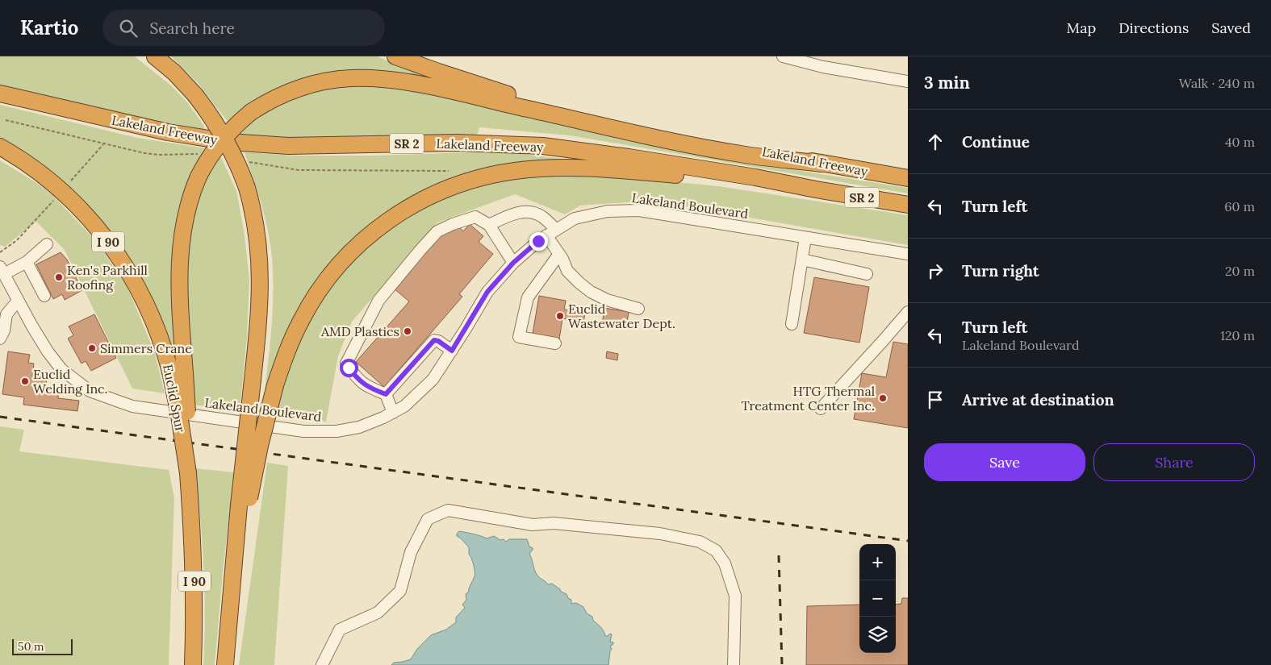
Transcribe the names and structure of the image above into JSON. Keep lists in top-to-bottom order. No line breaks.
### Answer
{"streets":{"highway":["Lakeland Freeway","SR 2","I 90","Euclid Spur"],"street":["Lakeland Boulevard"]},"crossings":[["I 90","Euclid Spur"]],"places":["Ken's Parkhill Roofing","Euclid Wastewater Dept.","AMD Plastics","Simmers Crane","Euclid Welding Inc.","HTG Thermal Treatment Center Inc."],"scale_bar":"50 m","page":{"header":"Kartio","search":"Search here","nav":["Map","Directions","Saved"],"heading":["3 min","Walk · 240 m"],"list":[["Continue","40 m"],["Turn left","60 m"],["Turn right","20 m"],["Turn left","Lakeland Boulevard","120 m"],"Arrive at destination"],"buttons":["Save","Share"],"map_buttons":["+","−"],"scale":"50 m"}}
